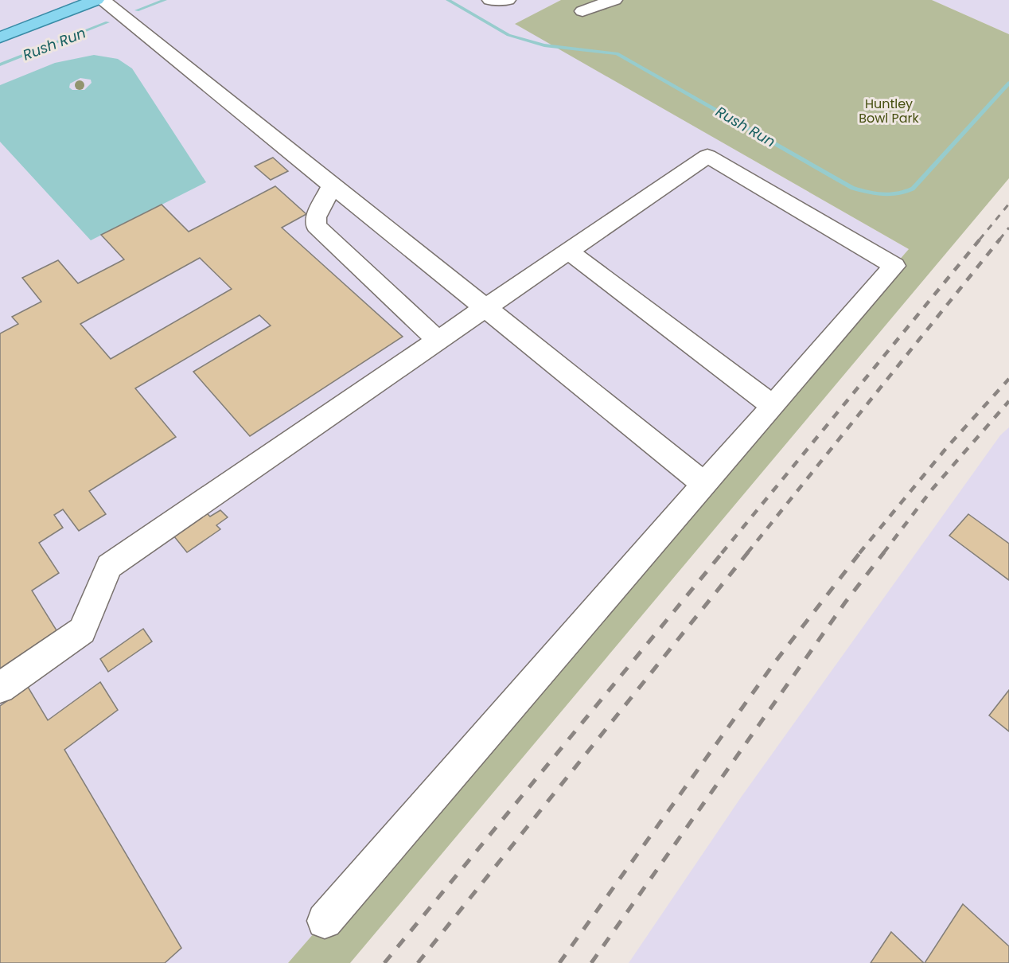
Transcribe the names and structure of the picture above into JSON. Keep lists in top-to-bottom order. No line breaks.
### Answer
{"water":["Rush Run"],"parks":["Huntley Bowl Park"]}
